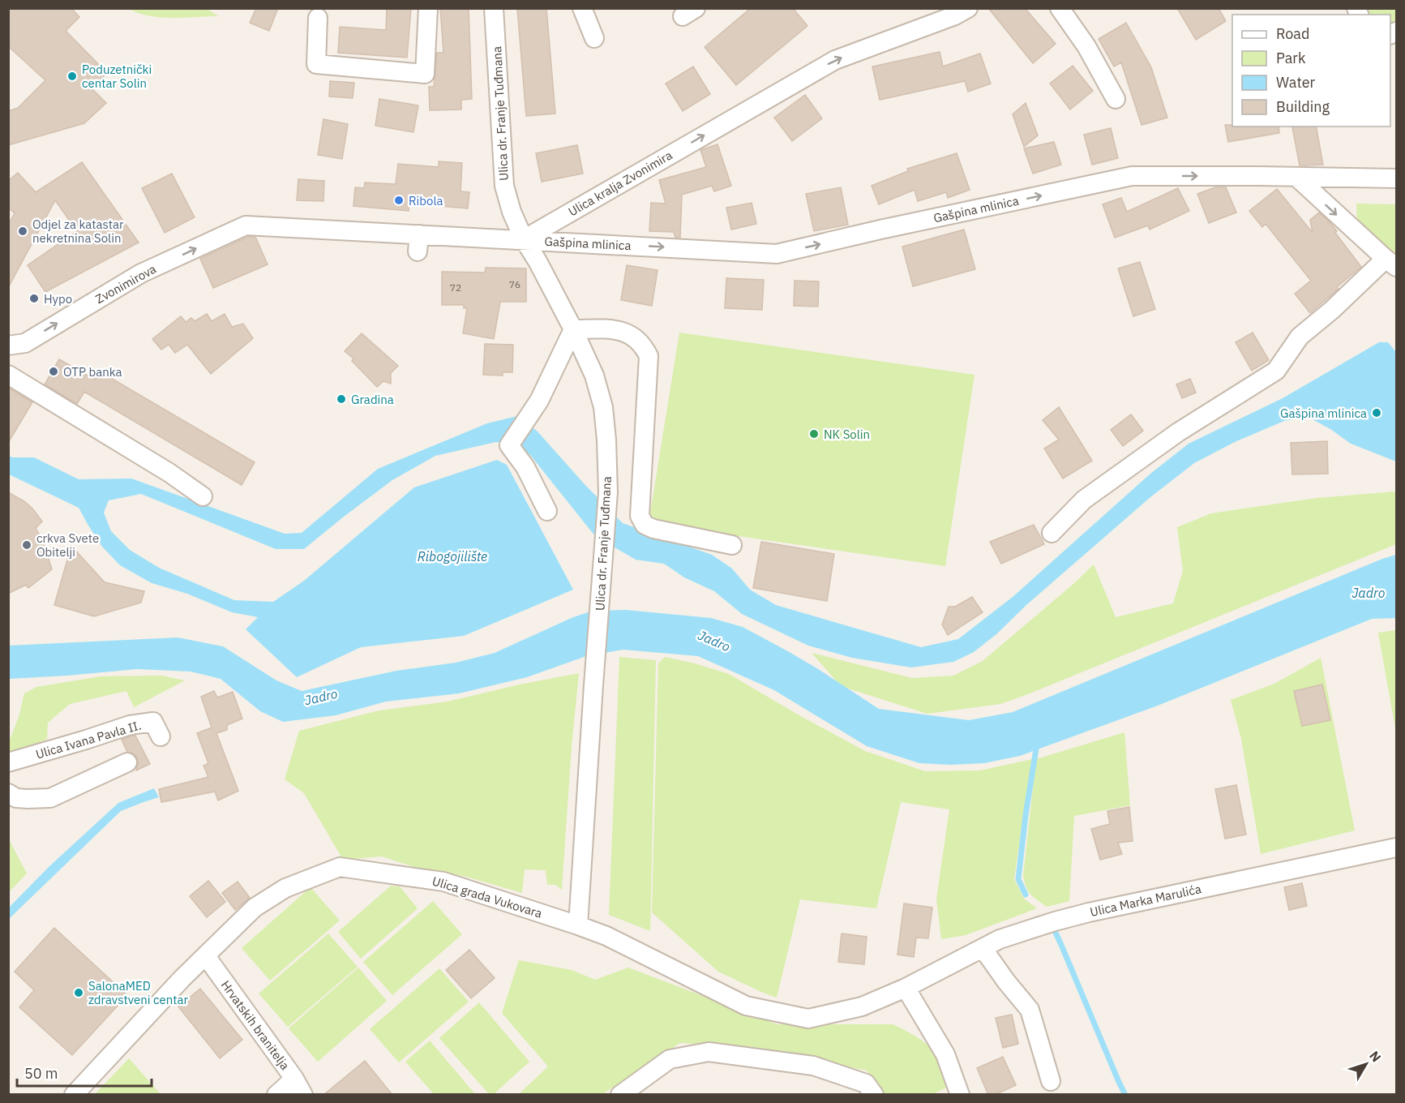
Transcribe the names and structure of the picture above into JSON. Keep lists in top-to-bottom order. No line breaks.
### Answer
{"streets":{"street":["Ulica dr. Franje Tuđmana","Ulica kralja Zvonimira","Gašpina mlinica","Zvonimirova","Ulica Ivana Pavla II.","Ulica grada Vukovara","Ulica Marka Marulića","Hrvatskih branitelja"]},"crossings":[["Ulica dr. Franje Tuđmana","Ulica kralja Zvonimira"],["Ulica dr. Franje Tuđmana","Gašpina mlinica"],["Ulica dr. Franje Tuđmana","Zvonimirova"],["Ulica dr. Franje Tuđmana","Ulica grada Vukovara"],["Ulica kralja Zvonimira","Gašpina mlinica"],["Ulica kralja Zvonimira","Zvonimirova"],["Gašpina mlinica","Zvonimirova"],["Ulica grada Vukovara","Ulica Marka Marulića"],["Ulica grada Vukovara","Hrvatskih branitelja"]],"one_way":["Ulica kralja Zvonimira","Gašpina mlinica","Zvonimirova"],"water":["Ribogojilište","Jadro"],"places":["Poduzetnički centar Solin","Ribola","Odjel za katastar nekretnina Solin","Hypo","OTP banka","Gradina","Gašpina mlinica","NK Solin","crkva Svete Obitelji","SalonaMED zdravstveni centar"],"house_numbers":["76","72"],"legend":["Road","Park","Water","Building"],"scale_bar":"50 m","north":"top right"}
